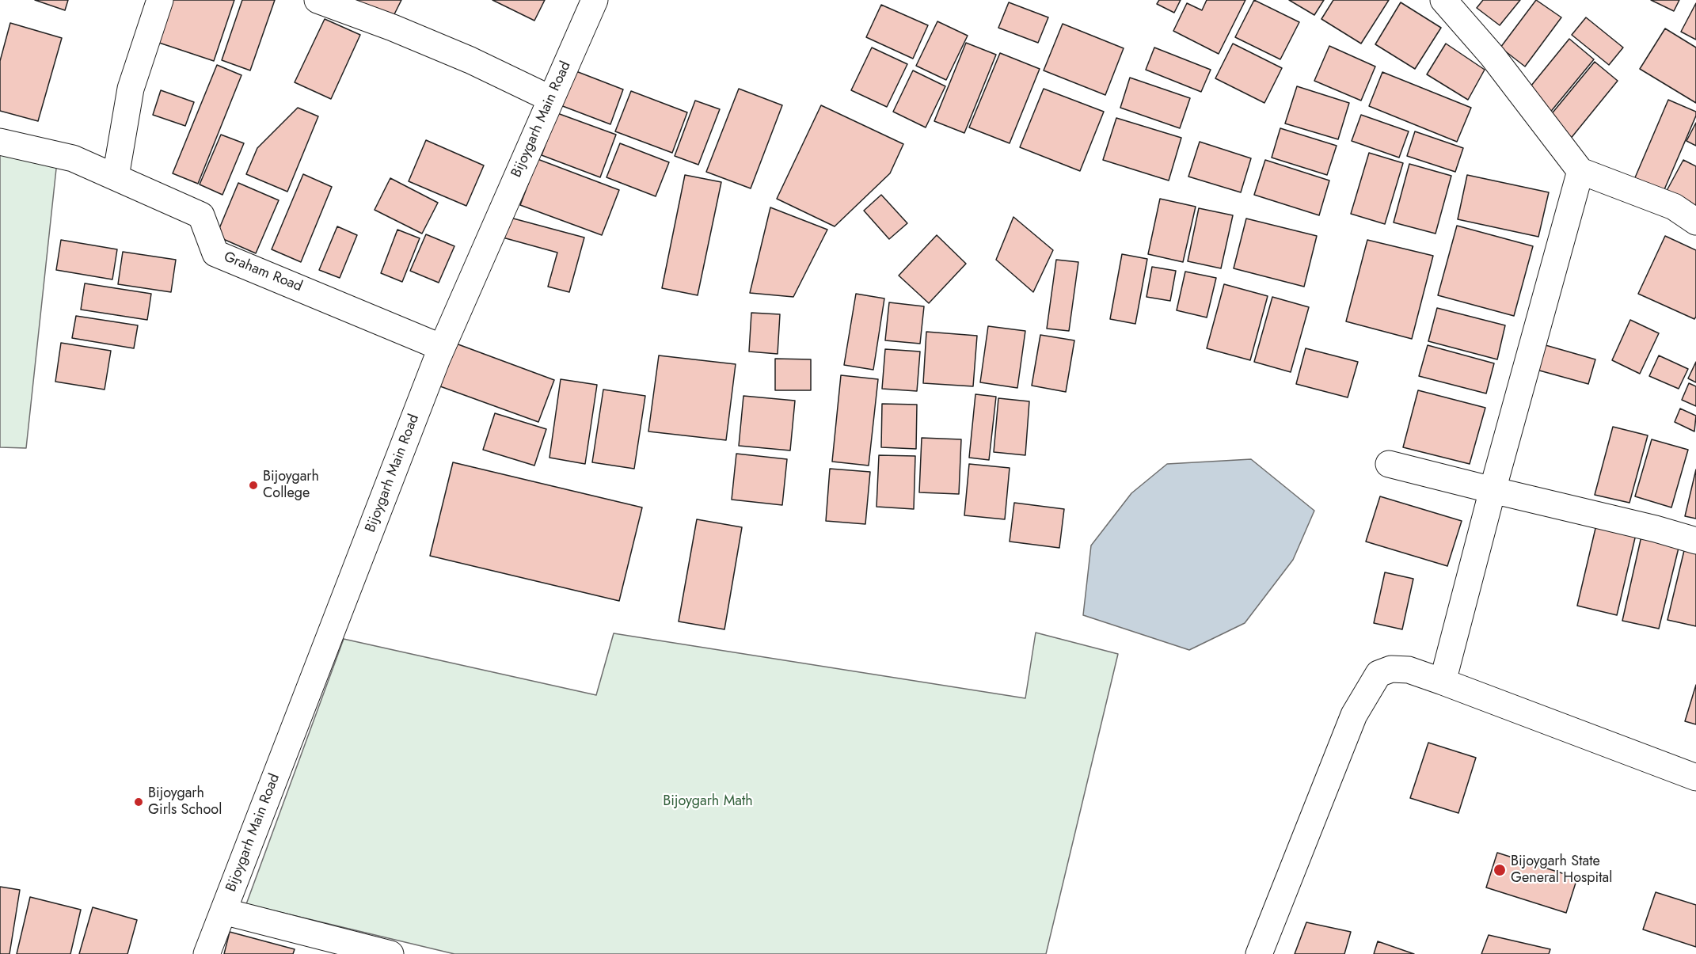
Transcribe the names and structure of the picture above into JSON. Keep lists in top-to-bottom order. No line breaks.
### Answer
{"streets":{"street":["Bijoygarh Main Road","Graham Road"]},"crossings":[["Bijoygarh Main Road","Graham Road"]],"parks":["Bijoygarh Math"],"places":["Bijoygarh College","Bijoygarh Girls School","Bijoygarh State General Hospital"]}
